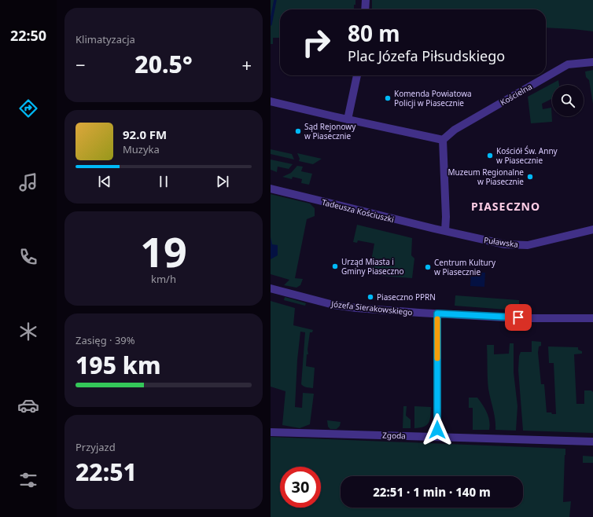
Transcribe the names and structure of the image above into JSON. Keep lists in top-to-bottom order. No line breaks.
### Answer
{"streets":{"street":["Kościelna","Tadeusza Kościuszki","Puławska","Józefa Sierakowskiego","Zgoda"]},"crossings":[["Tadeusza Kościuszki","Puławska"]],"districts":["PIASECZNO"],"places":["Komenda Powiatowa Policji w Piasecznie","Sąd Rejonowy w Piasecznie","Kościół Św. Anny w Piasecznie","Muzeum Regionalne w Piasecznie","Urząd Miasta i Gminy Piaseczno","Centrum Kultury w Piasecznie","Piaseczno PPRN"],"page":{"tabs":"22:50","tile":["Klimatyzacja",["19","km/h"],["Zasięg · 39%","195 km"],["Przyjazd","22:51"]],"turn":["80 m","Plac Józefa Piłsudskiego"],"heat":["−","20.5°","+"],"song":["92.0 FM","Muzyka"],"limit":"30","trip":"22:51 · 1 min · 140 m"}}
